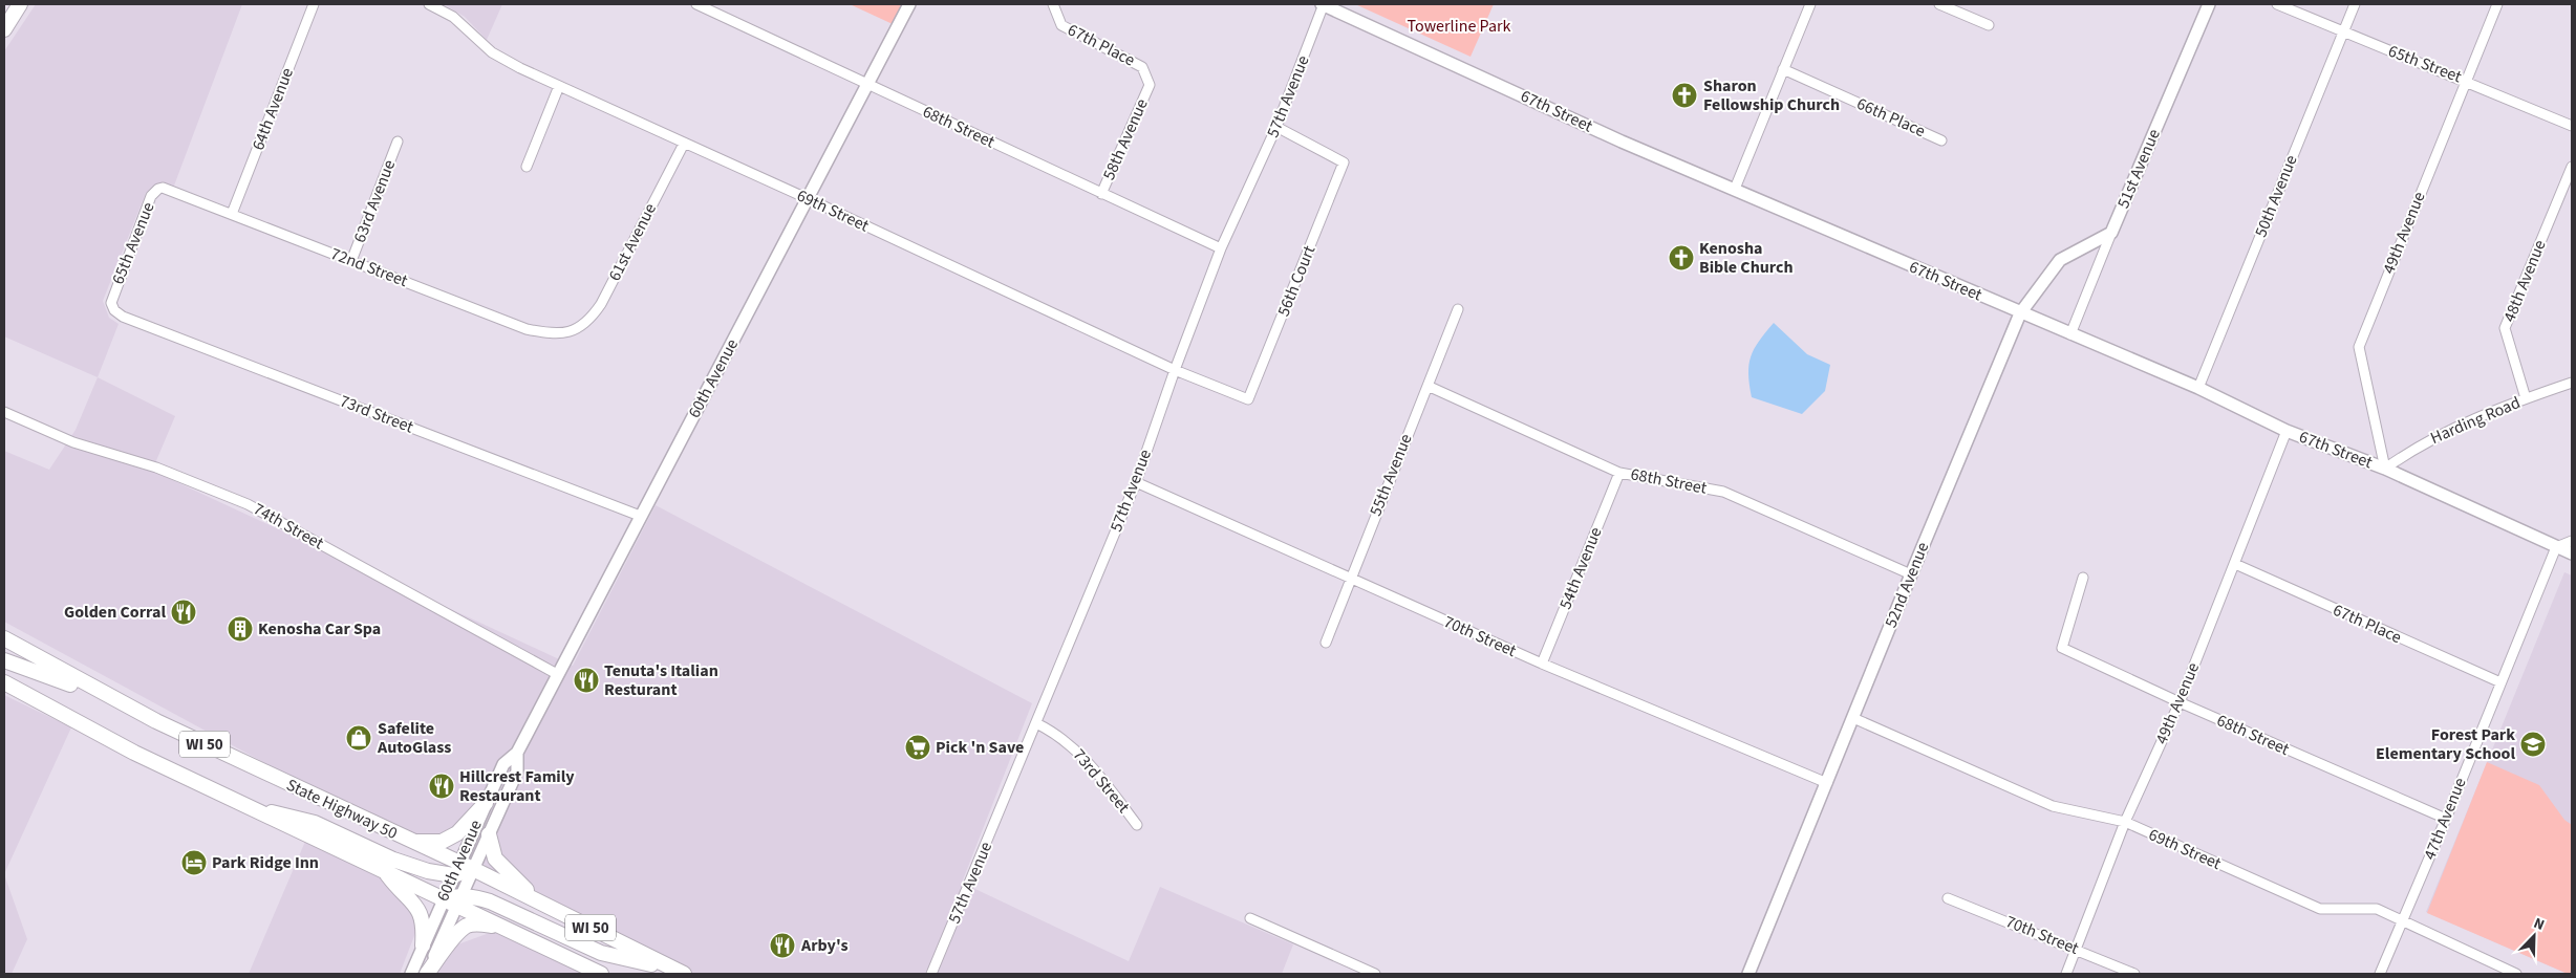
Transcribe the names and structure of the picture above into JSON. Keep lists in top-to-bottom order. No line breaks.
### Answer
{"streets":{"main road":["WI 50","State Highway 50"],"street":["67th Place","65th Street","57th Avenue","64th Avenue","67th Street","66th Place","68th Street","58th Avenue","51st Avenue","50th Avenue","63rd Avenue","69th Street","49th Avenue","61st Avenue","65th Avenue","72nd Street","56th Court","48th Avenue","60th Avenue","73rd Street","Harding Road","55th Avenue","74th Street","54th Avenue","52nd Avenue","70th Street","47th Avenue"]},"crossings":[["67th Place","58th Avenue"],["67th Place","49th Avenue"],["67th Place","47th Avenue"],["65th Street","50th Avenue"],["65th Street","49th Avenue"],["57th Avenue","67th Street"],["57th Avenue","68th Street"],["57th Avenue","69th Street"],["57th Avenue","56th Court"],["57th Avenue","73rd Street"],["57th Avenue","70th Street"],["64th Avenue","72nd Street"],["67th Street","51st Avenue"],["67th Street","50th Avenue"],["67th Street","49th Avenue"],["67th Street","Harding Road"],["67th Street","52nd Avenue"],["67th Street","47th Avenue"],["68th Street","58th Avenue"],["68th Street","49th Avenue"],["68th Street","60th Avenue"],["68th Street","55th Avenue"],["68th Street","54th Avenue"],["68th Street","52nd Avenue"],["68th Street","47th Avenue"],["51st Avenue","52nd Avenue"],["63rd Avenue","72nd Street"],["69th Street","49th Avenue"],["69th Street","61st Avenue"],["69th Street","56th Court"],["69th Street","60th Avenue"],["69th Street","52nd Avenue"],["69th Street","47th Avenue"],["49th Avenue","Harding Road"],["49th Avenue","70th Street"],["61st Avenue","72nd Street"],["65th Avenue","72nd Street"],["65th Avenue","73rd Street"],["48th Avenue","Harding Road"],["60th Avenue","73rd Street"],["60th Avenue","74th Street"],["60th Avenue","WI 50"],["60th Avenue","State Highway 50"],["55th Avenue","70th Street"],["54th Avenue","70th Street"],["52nd Avenue","70th Street"]],"parks":["Towerline Park"],"places":{"church":["Sharon Fellowship Church","Kenosha Bible Church"],"restaurant":["Golden Corral","Tenuta's Italian Resturant","Hillcrest Family Restaurant","Arby's"],"building":["Kenosha Car Spa"],"shop":["Safelite AutoGlass"],"school or university":["Forest Park Elementary School"],"supermarket":["Pick 'n Save"],"hotel":["Park Ridge Inn"]},"north":"top right"}
